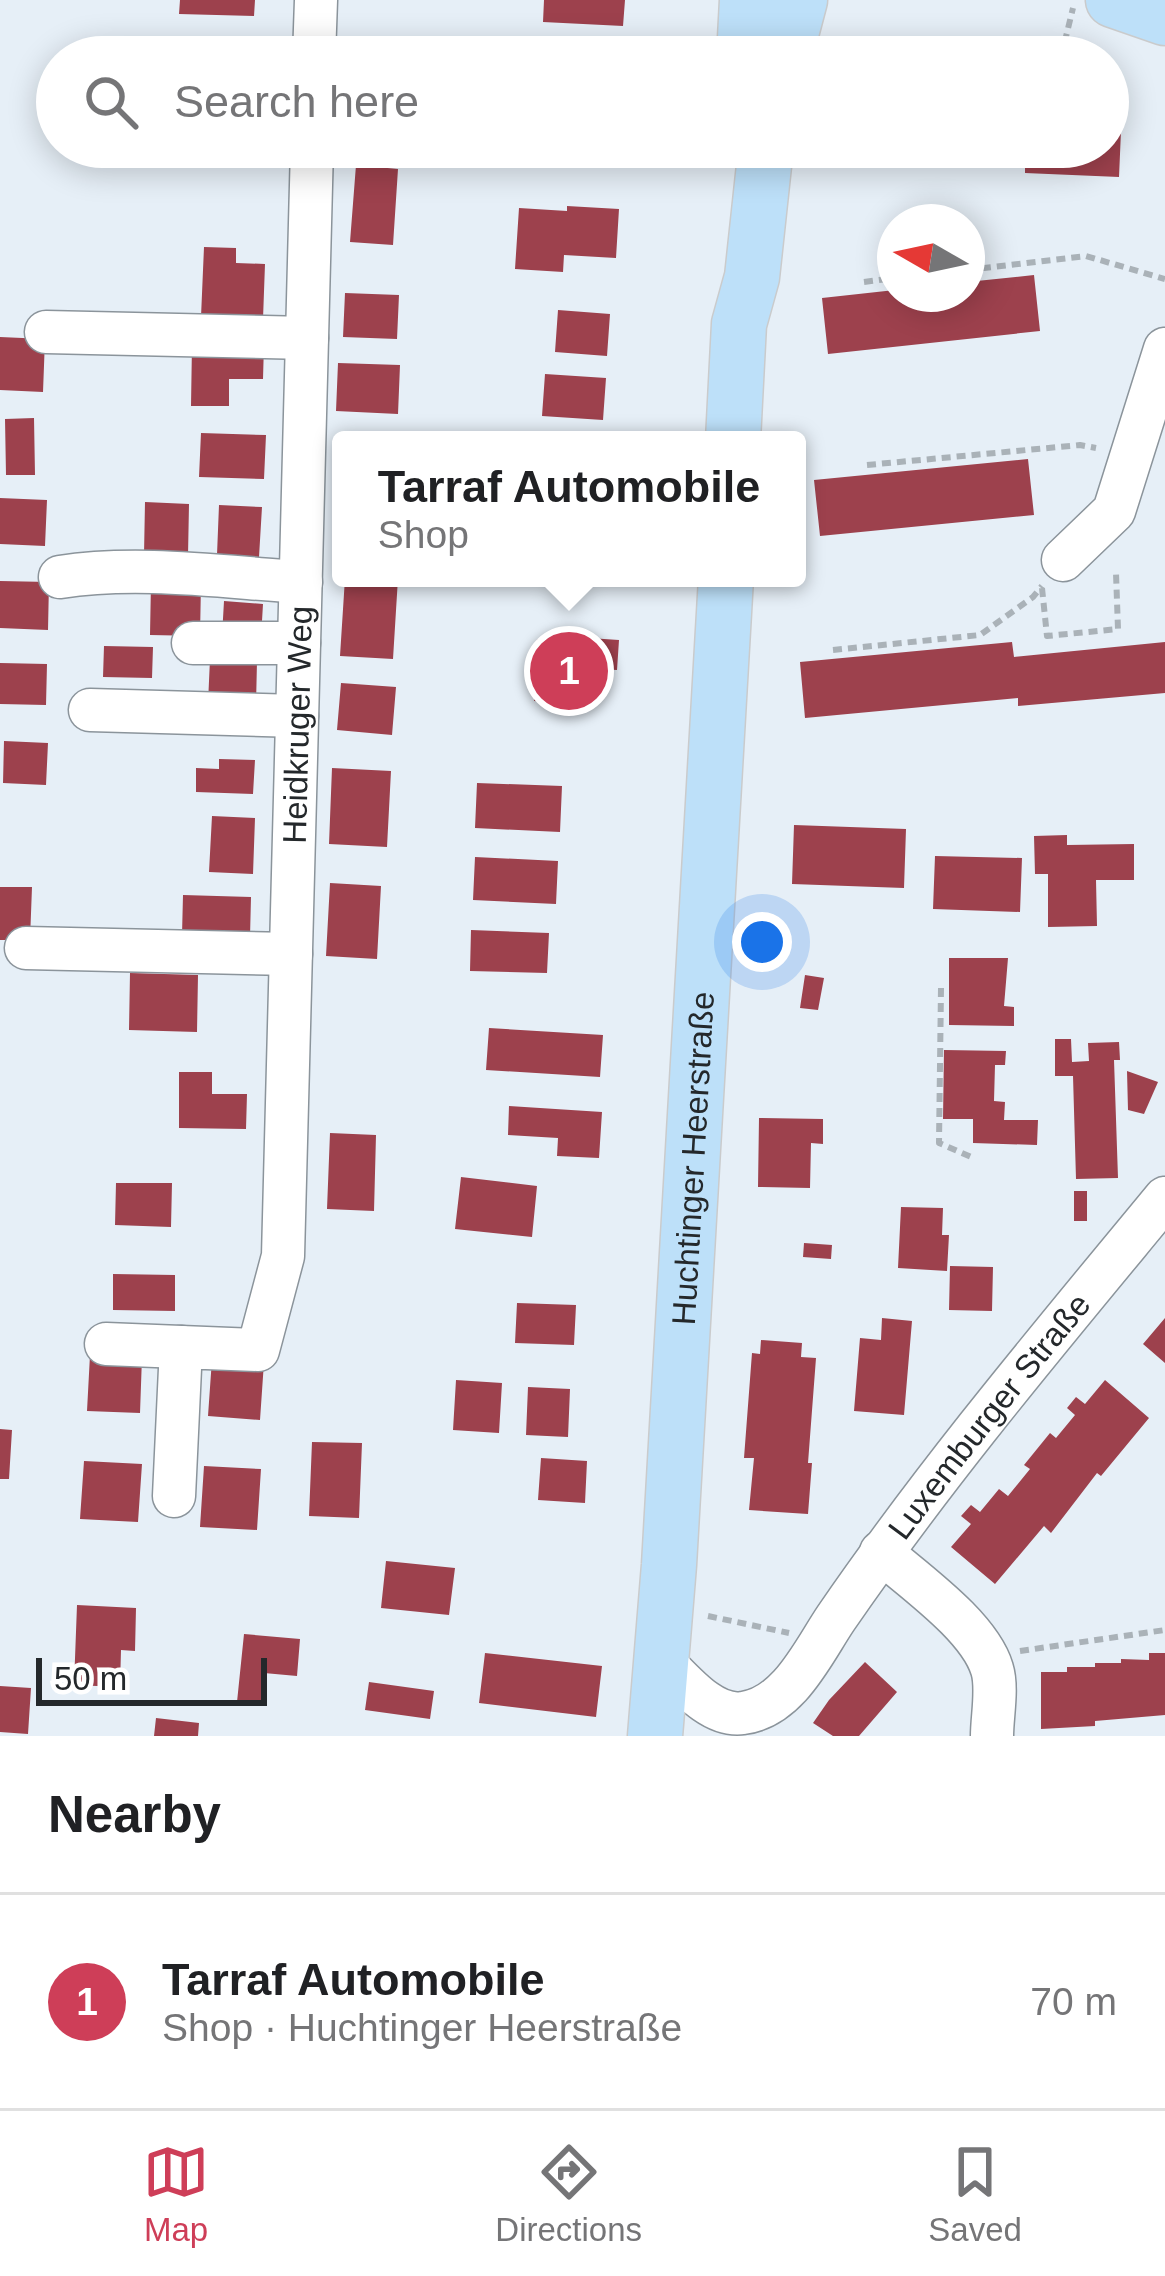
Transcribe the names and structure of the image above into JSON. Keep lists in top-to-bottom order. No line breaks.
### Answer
{"streets":{"main road":["Huchtinger Heerstraße"],"street":["Heidkruger Weg","Luxemburger Straße"]},"crossings":[["Huchtinger Heerstraße","Luxemburger Straße"]],"scale_bar":"50 m","north":"left","page":{"search":"Search here","popup":["Tarraf Automobile","Shop"],"pins":"1","scale":"50 m","heading":"Nearby","list":[{"mark":"1","name":"Tarraf Automobile","note":"Shop · Huchtinger Heerstraße","value":"70 m"}],"nav":["Map","Directions","Saved"]}}
